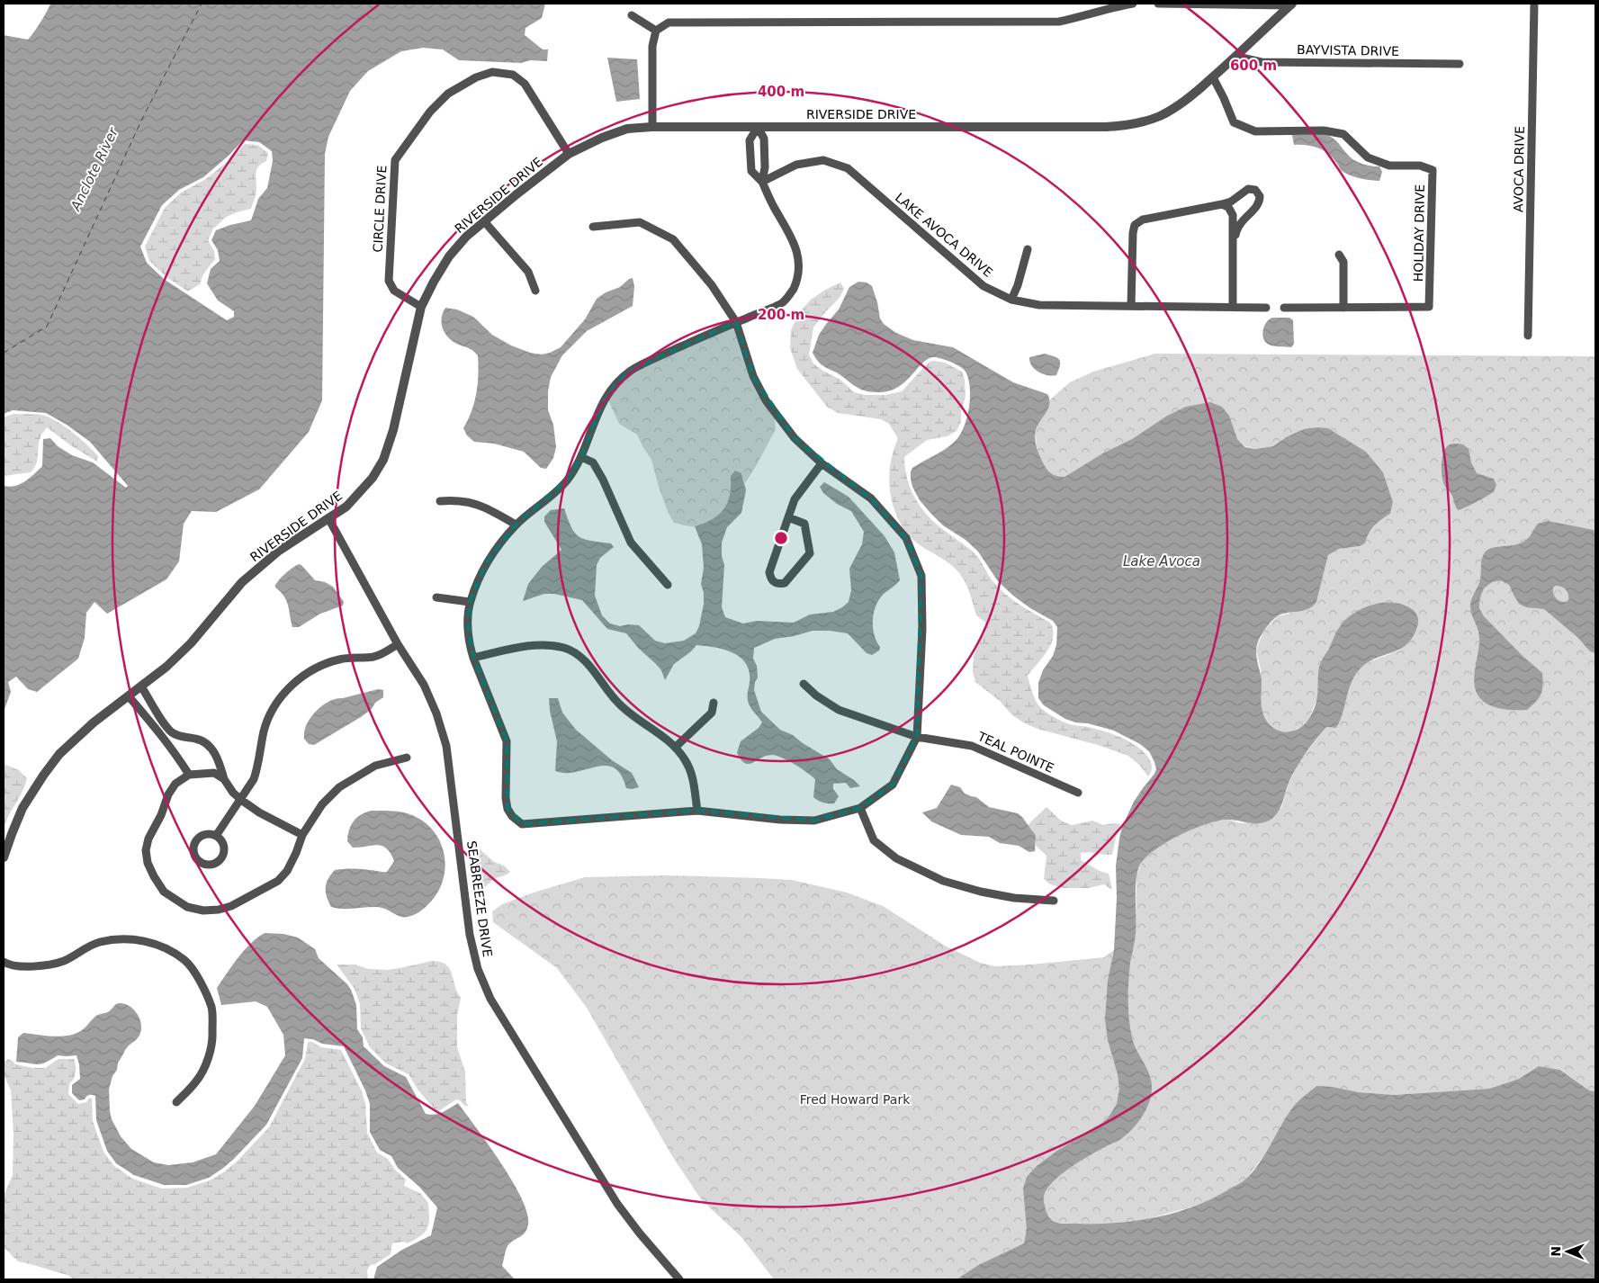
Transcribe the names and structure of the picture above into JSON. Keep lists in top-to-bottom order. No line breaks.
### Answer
{"streets":{"street":["BAYVISTA DRIVE","RIVERSIDE DRIVE","AVOCA DRIVE","CIRCLE DRIVE","HOLIDAY DRIVE","LAKE AVOCA DRIVE","TEAL POINTE","SEABREEZE DRIVE"]},"crossings":[["BAYVISTA DRIVE","RIVERSIDE DRIVE"],["RIVERSIDE DRIVE","CIRCLE DRIVE"],["RIVERSIDE DRIVE","HOLIDAY DRIVE"],["RIVERSIDE DRIVE","SEABREEZE DRIVE"]],"water":["Anclote River","Lake Avoca"],"parks":["Fred Howard Park"],"north":"left","rings":["600 m","400 m","200 m"]}
